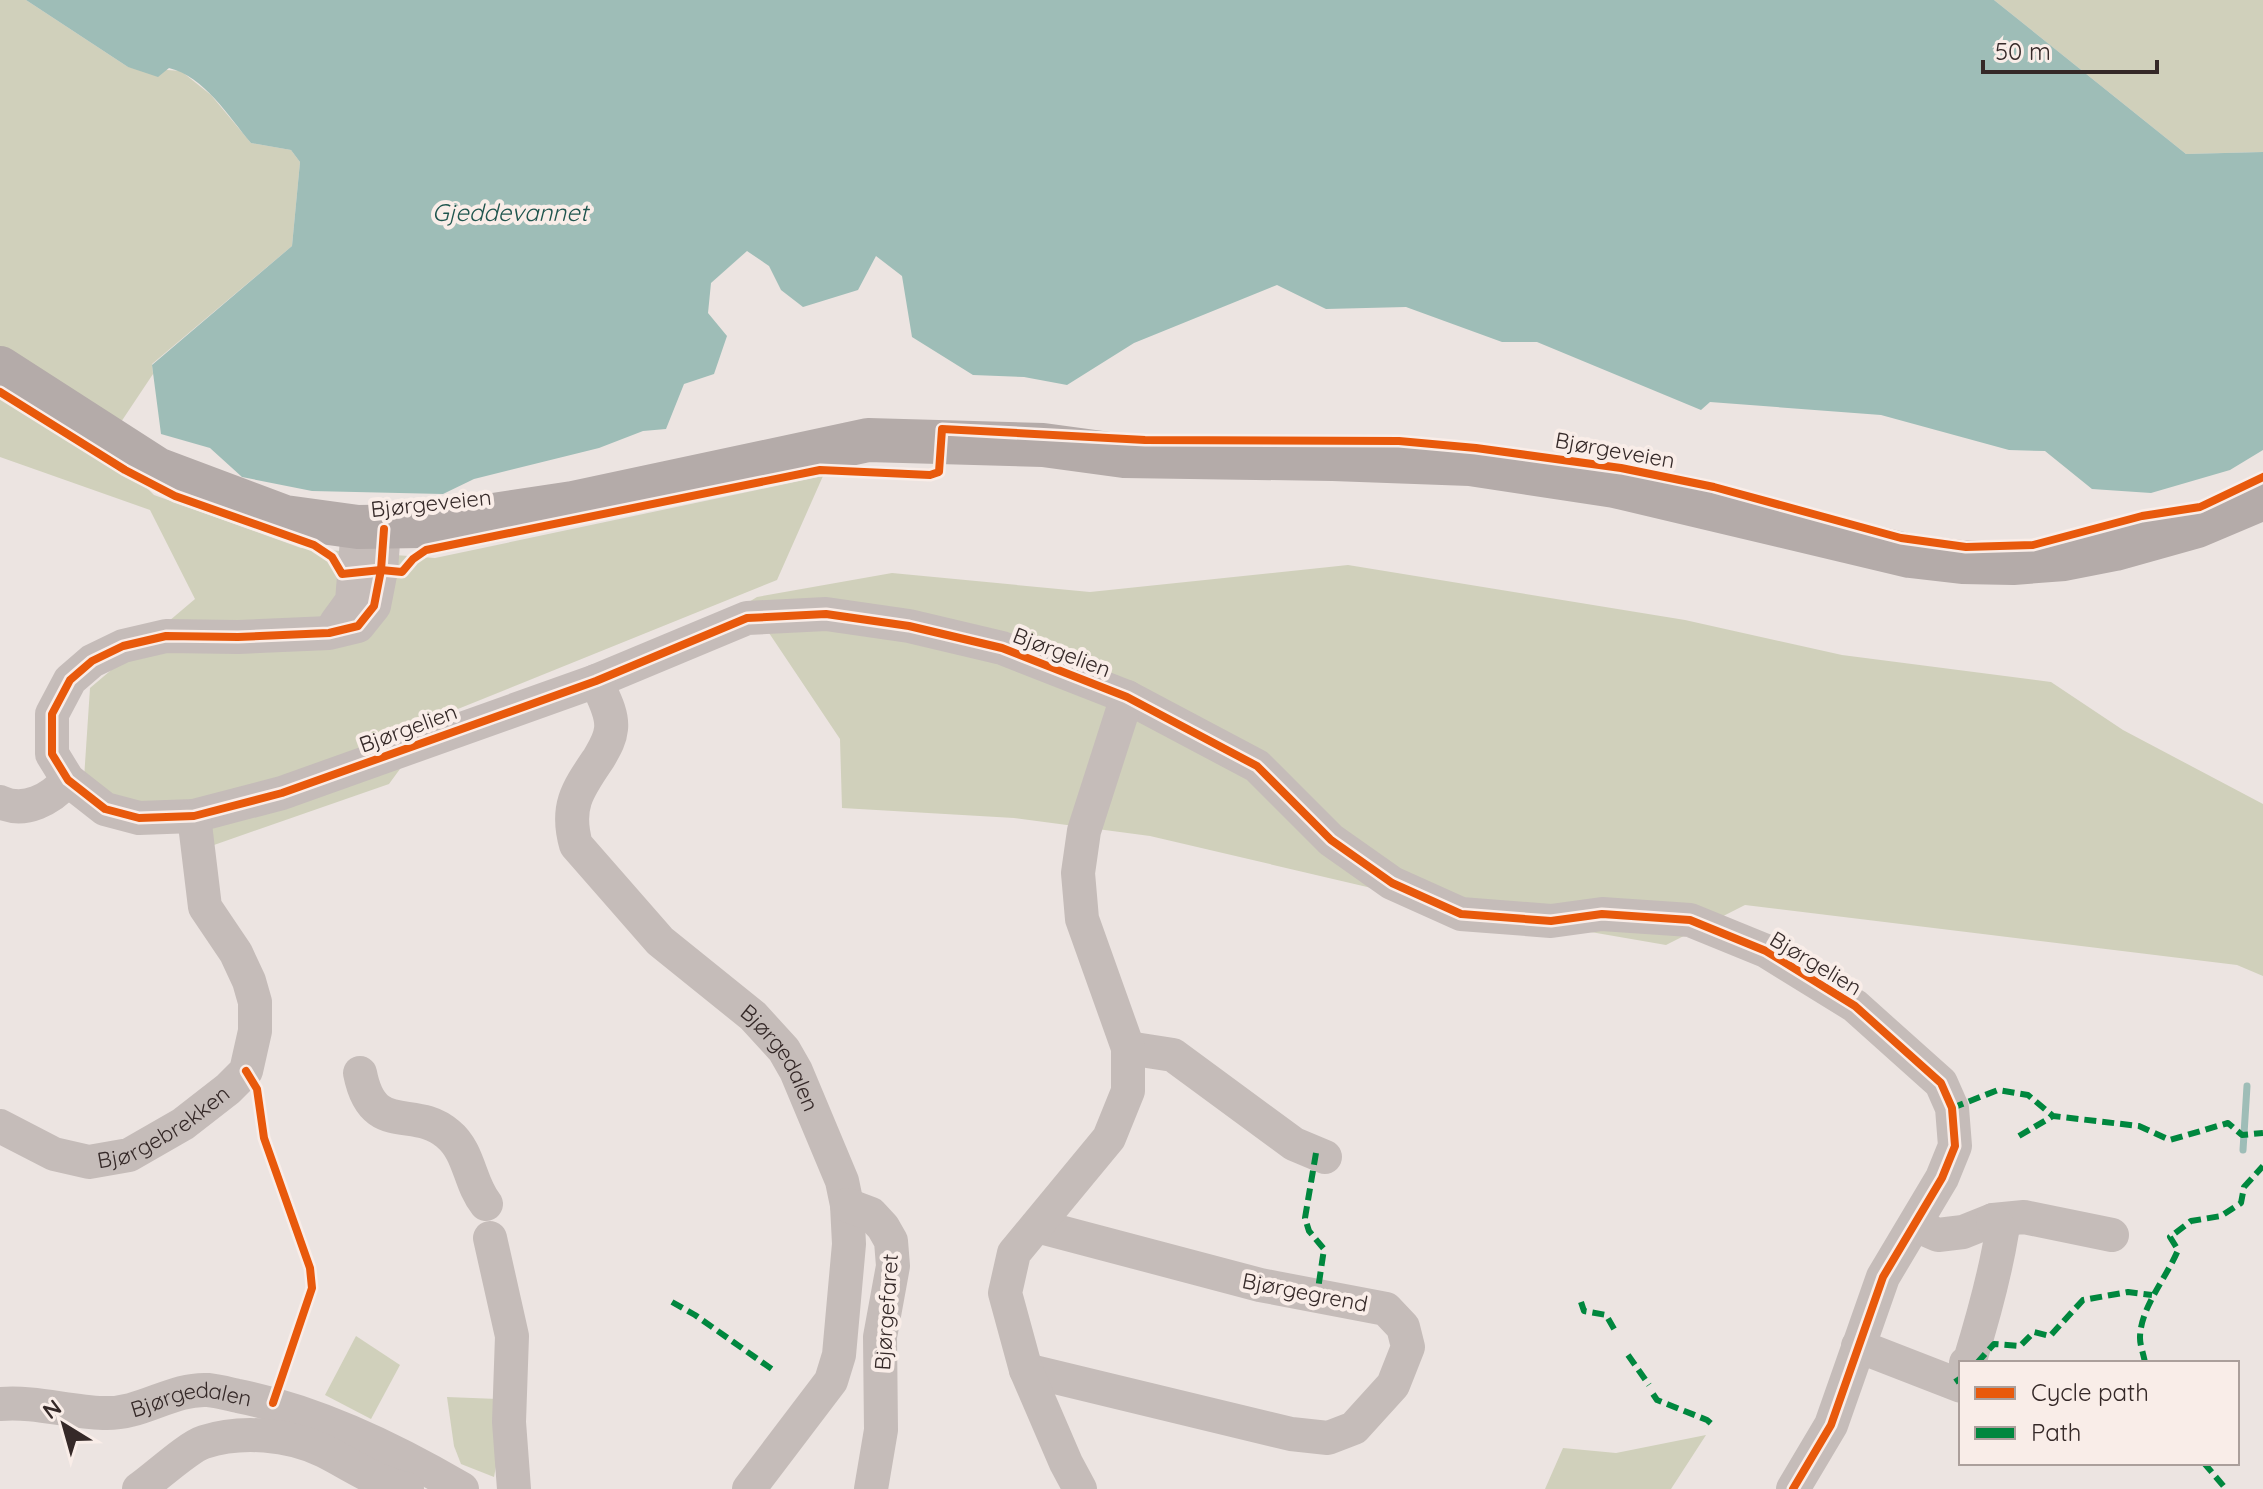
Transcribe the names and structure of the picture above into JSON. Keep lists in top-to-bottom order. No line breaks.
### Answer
{"streets":{"main road":["Bjørgeveien"],"street":["Bjørgelien","Bjørgedalen","Bjørgebrekken","Bjørgegrend","Bjørgefaret"]},"crossings":[["Bjørgeveien","Bjørgelien"],["Bjørgelien","Bjørgedalen"],["Bjørgelien","Bjørgebrekken"],["Bjørgedalen","Bjørgefaret"]],"water":["Gjeddevannet"],"legend":["Cycle path","Path"],"scale_bar":"50 m","north":"top left"}
